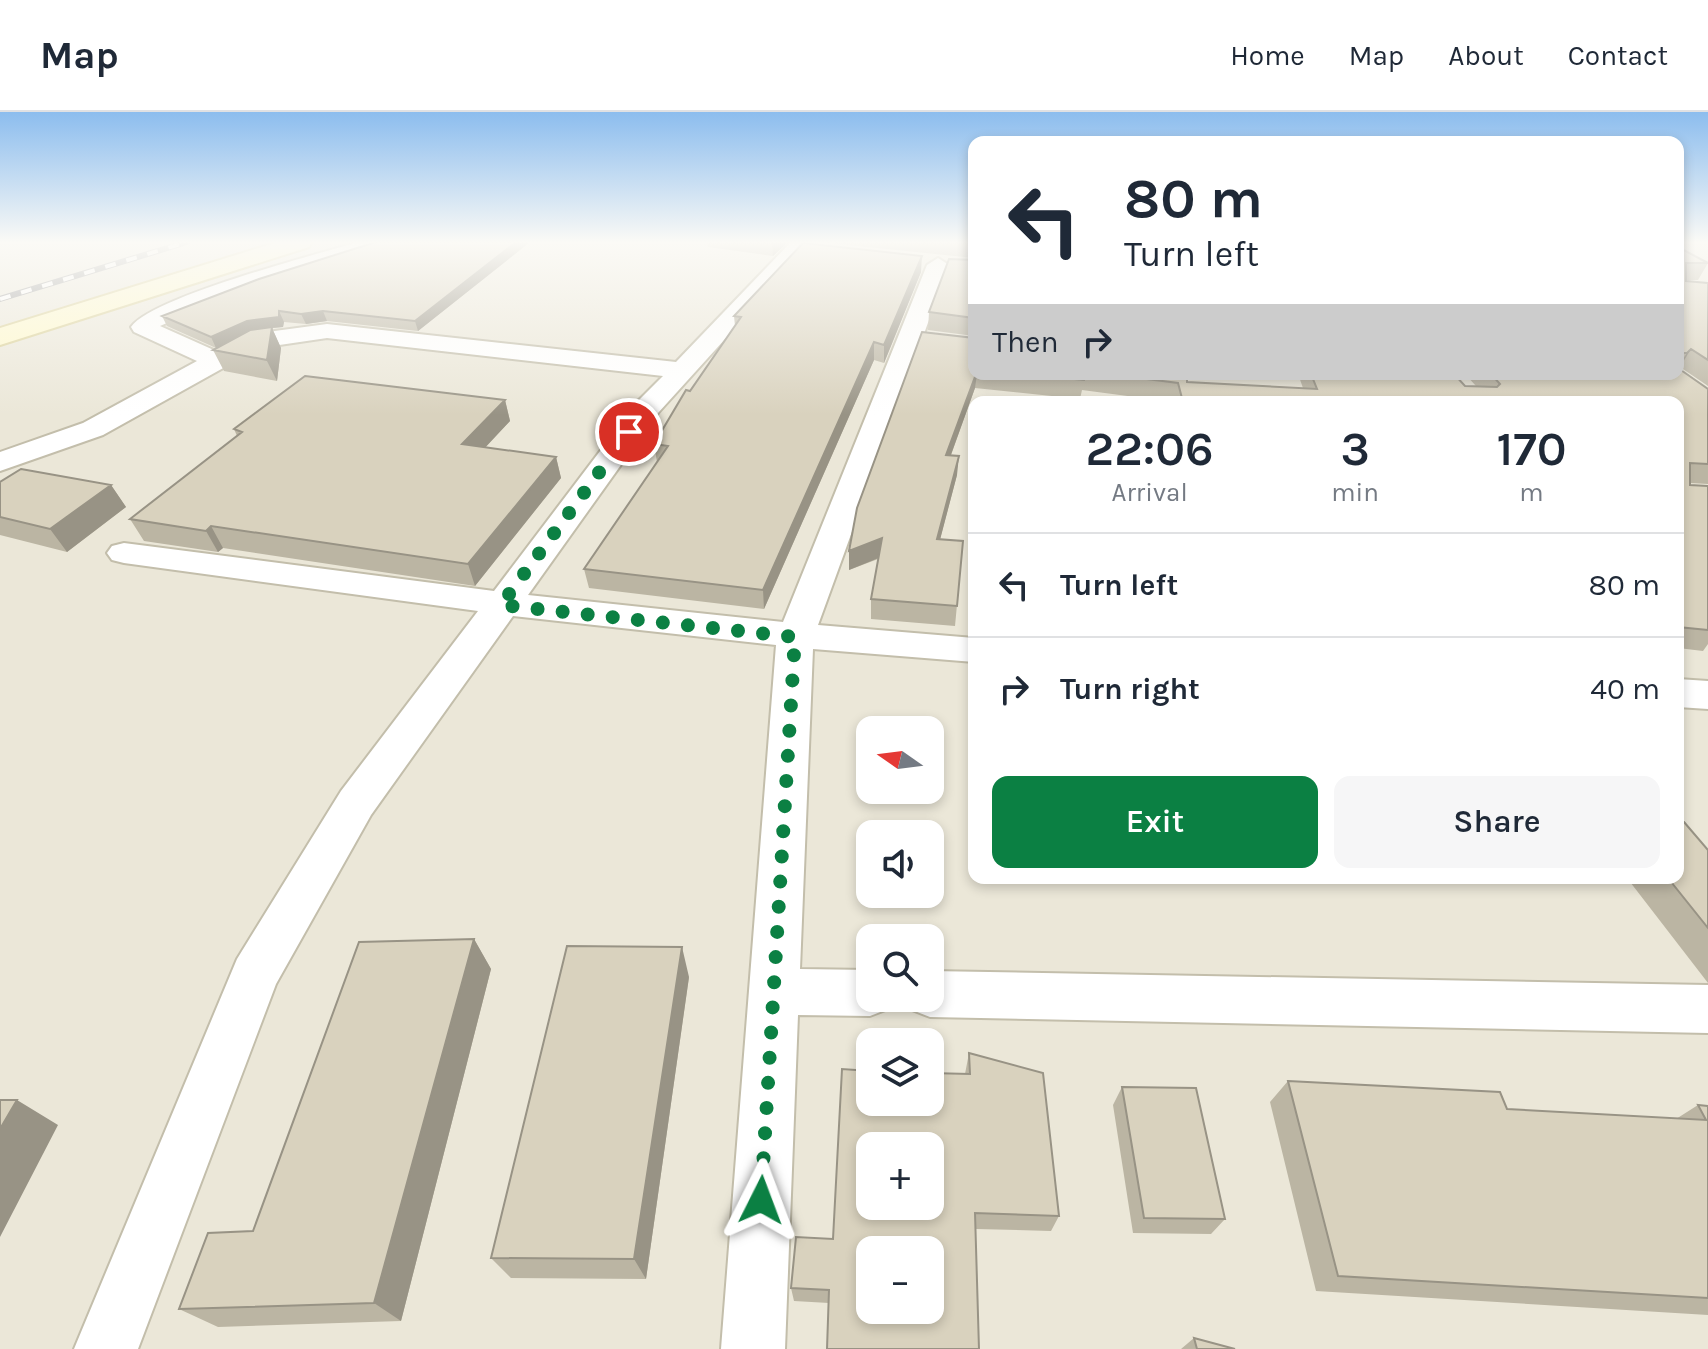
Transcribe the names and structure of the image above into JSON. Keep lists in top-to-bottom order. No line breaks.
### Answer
{"north":"left","page":{"header":"Map","nav":["Home","Map","About","Contact"],"turn":["80 m","Turn left"],"then":"Then","eta":["22:06","Arrival","3","min","170","m"],"list":[{"name":"Turn left","value":"80 m"},{"name":"Turn right","value":"40 m"}],"map_buttons":["+","−"],"buttons":["Exit","Share"]}}
